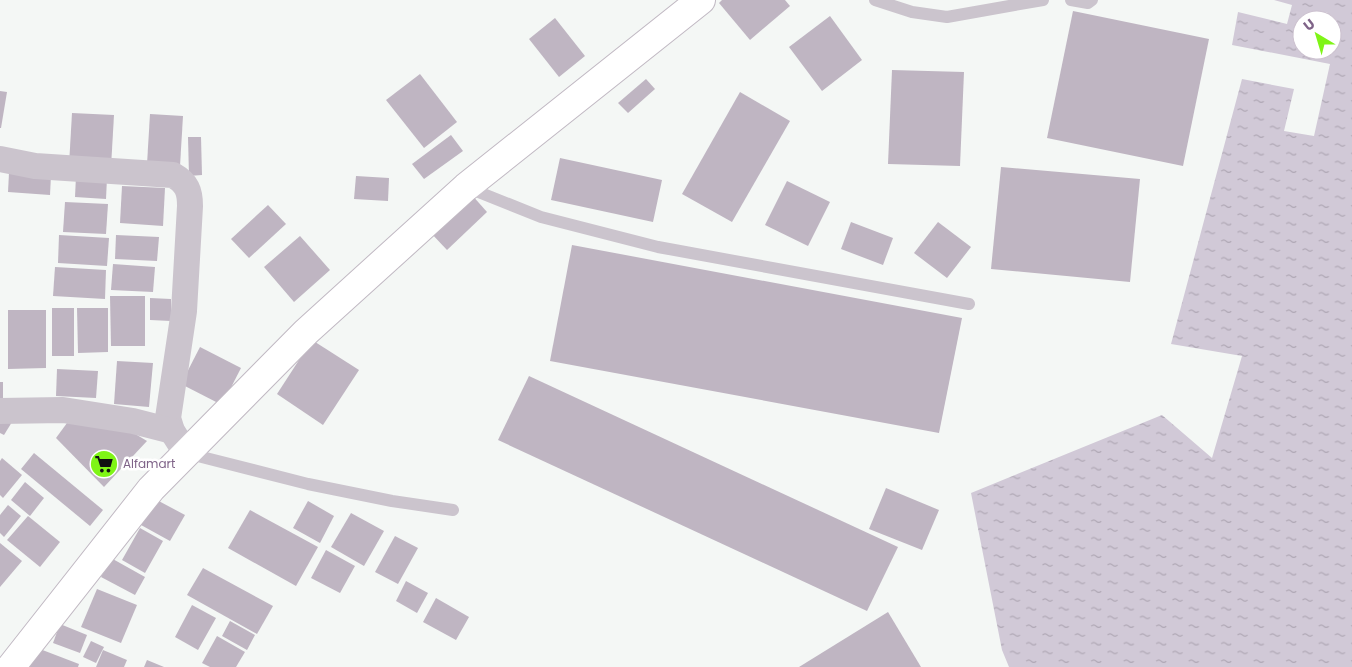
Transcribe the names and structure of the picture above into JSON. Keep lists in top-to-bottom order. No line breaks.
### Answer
{"places":{"supermarket":["Alfamart"]},"north":"top left"}
